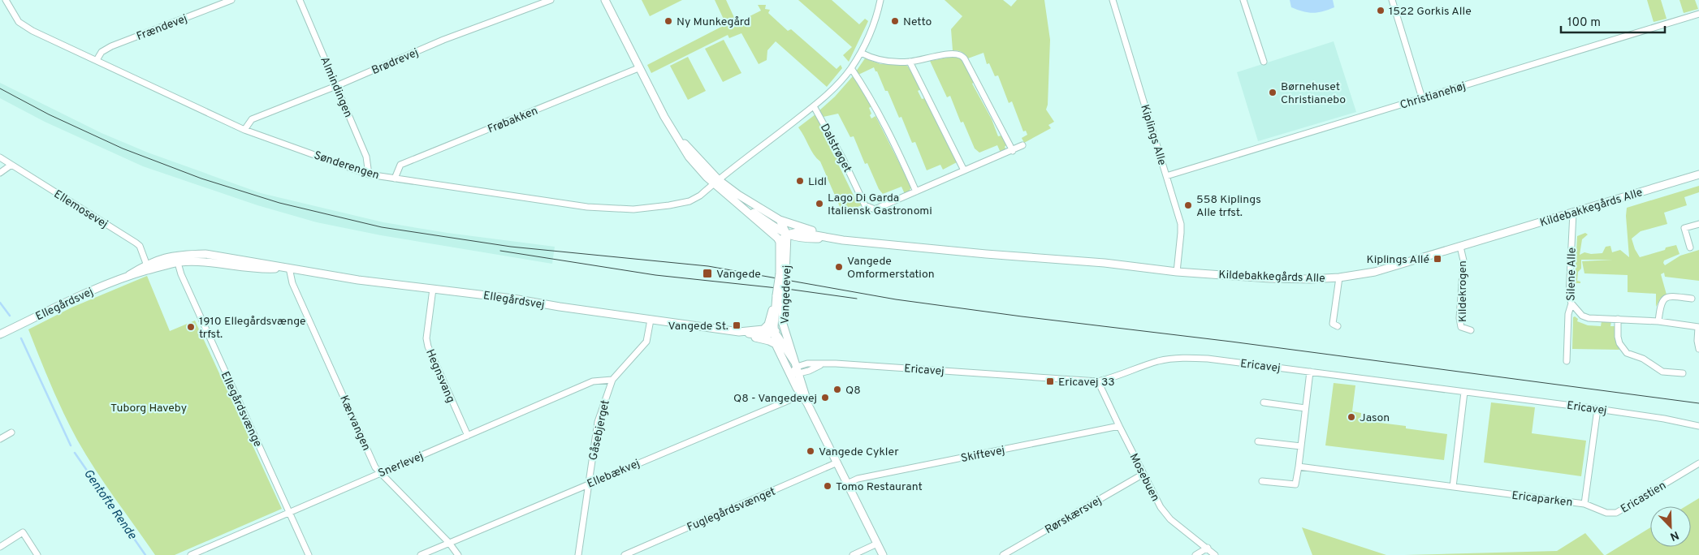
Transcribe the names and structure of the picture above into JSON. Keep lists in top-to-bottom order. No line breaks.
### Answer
{"streets":{"street":["Frændevej","Brødrevej","Almindingen","Christianehøj","Frøbakken","Kiplings Alle","Dalstrøget","Sønderengen","Kildebakkegårds Alle","Ellemosevej","Silene Alle","Kildekrogen","Vangedevej","Ellegårdsvej","Ericavej","Hegnsvang","Ellegårdsvænge","Kærvangen","Gåsebjerget","Skiftevej","Snerlevej","Ellebækvej","Mosebuen","Ericastien","Ericaparken","Fuglegårdsvænget","Rørskærsvej"]},"crossings":[["Frændevej","Sønderengen"],["Brødrevej","Almindingen"],["Brødrevej","Sønderengen"],["Almindingen","Sønderengen"],["Christianehøj","Kiplings Alle"],["Frøbakken","Sønderengen"],["Kiplings Alle","Kildebakkegårds Alle"],["Kildebakkegårds Alle","Silene Alle"],["Kildebakkegårds Alle","Kildekrogen"],["Kildebakkegårds Alle","Vangedevej"],["Ellemosevej","Ellegårdsvej"],["Vangedevej","Ellegårdsvej"],["Vangedevej","Ericavej"],["Vangedevej","Skiftevej"],["Vangedevej","Ellebækvej"],["Vangedevej","Fuglegårdsvænget"],["Ellegårdsvej","Hegnsvang"],["Ellegårdsvej","Ellegårdsvænge"],["Ellegårdsvej","Kærvangen"],["Ellegårdsvej","Gåsebjerget"],["Ericavej","Mosebuen"],["Ericavej","Ericaparken"],["Hegnsvang","Snerlevej"],["Ellegårdsvænge","Snerlevej"],["Kærvangen","Snerlevej"],["Kærvangen","Ellebækvej"],["Gåsebjerget","Snerlevej"],["Gåsebjerget","Ellebækvej"],["Skiftevej","Mosebuen"],["Mosebuen","Rørskærsvej"],["Ericastien","Ericaparken"]],"water":["Gentofte Rende"],"parks":["Tuborg Haveby"],"places":{"other":["1522 Gorkis Alle","Ny Munkegård","Netto","Børnehuset Christianebo","Lidl","Lago Di Garda Italiensk Gastronomi","558 Kiplings Alle trfst.","Vangede Omformerstation","1910 Ellegårdsvænge trfst.","Q8","Q8 - Vangedevej","Jason","Vangede Cykler","Tomo Restaurant"],"transit":["Kiplings Allé","Vangede","Vangede St.","Ericavej 33"]},"scale_bar":"100 m","north":"bottom right"}
